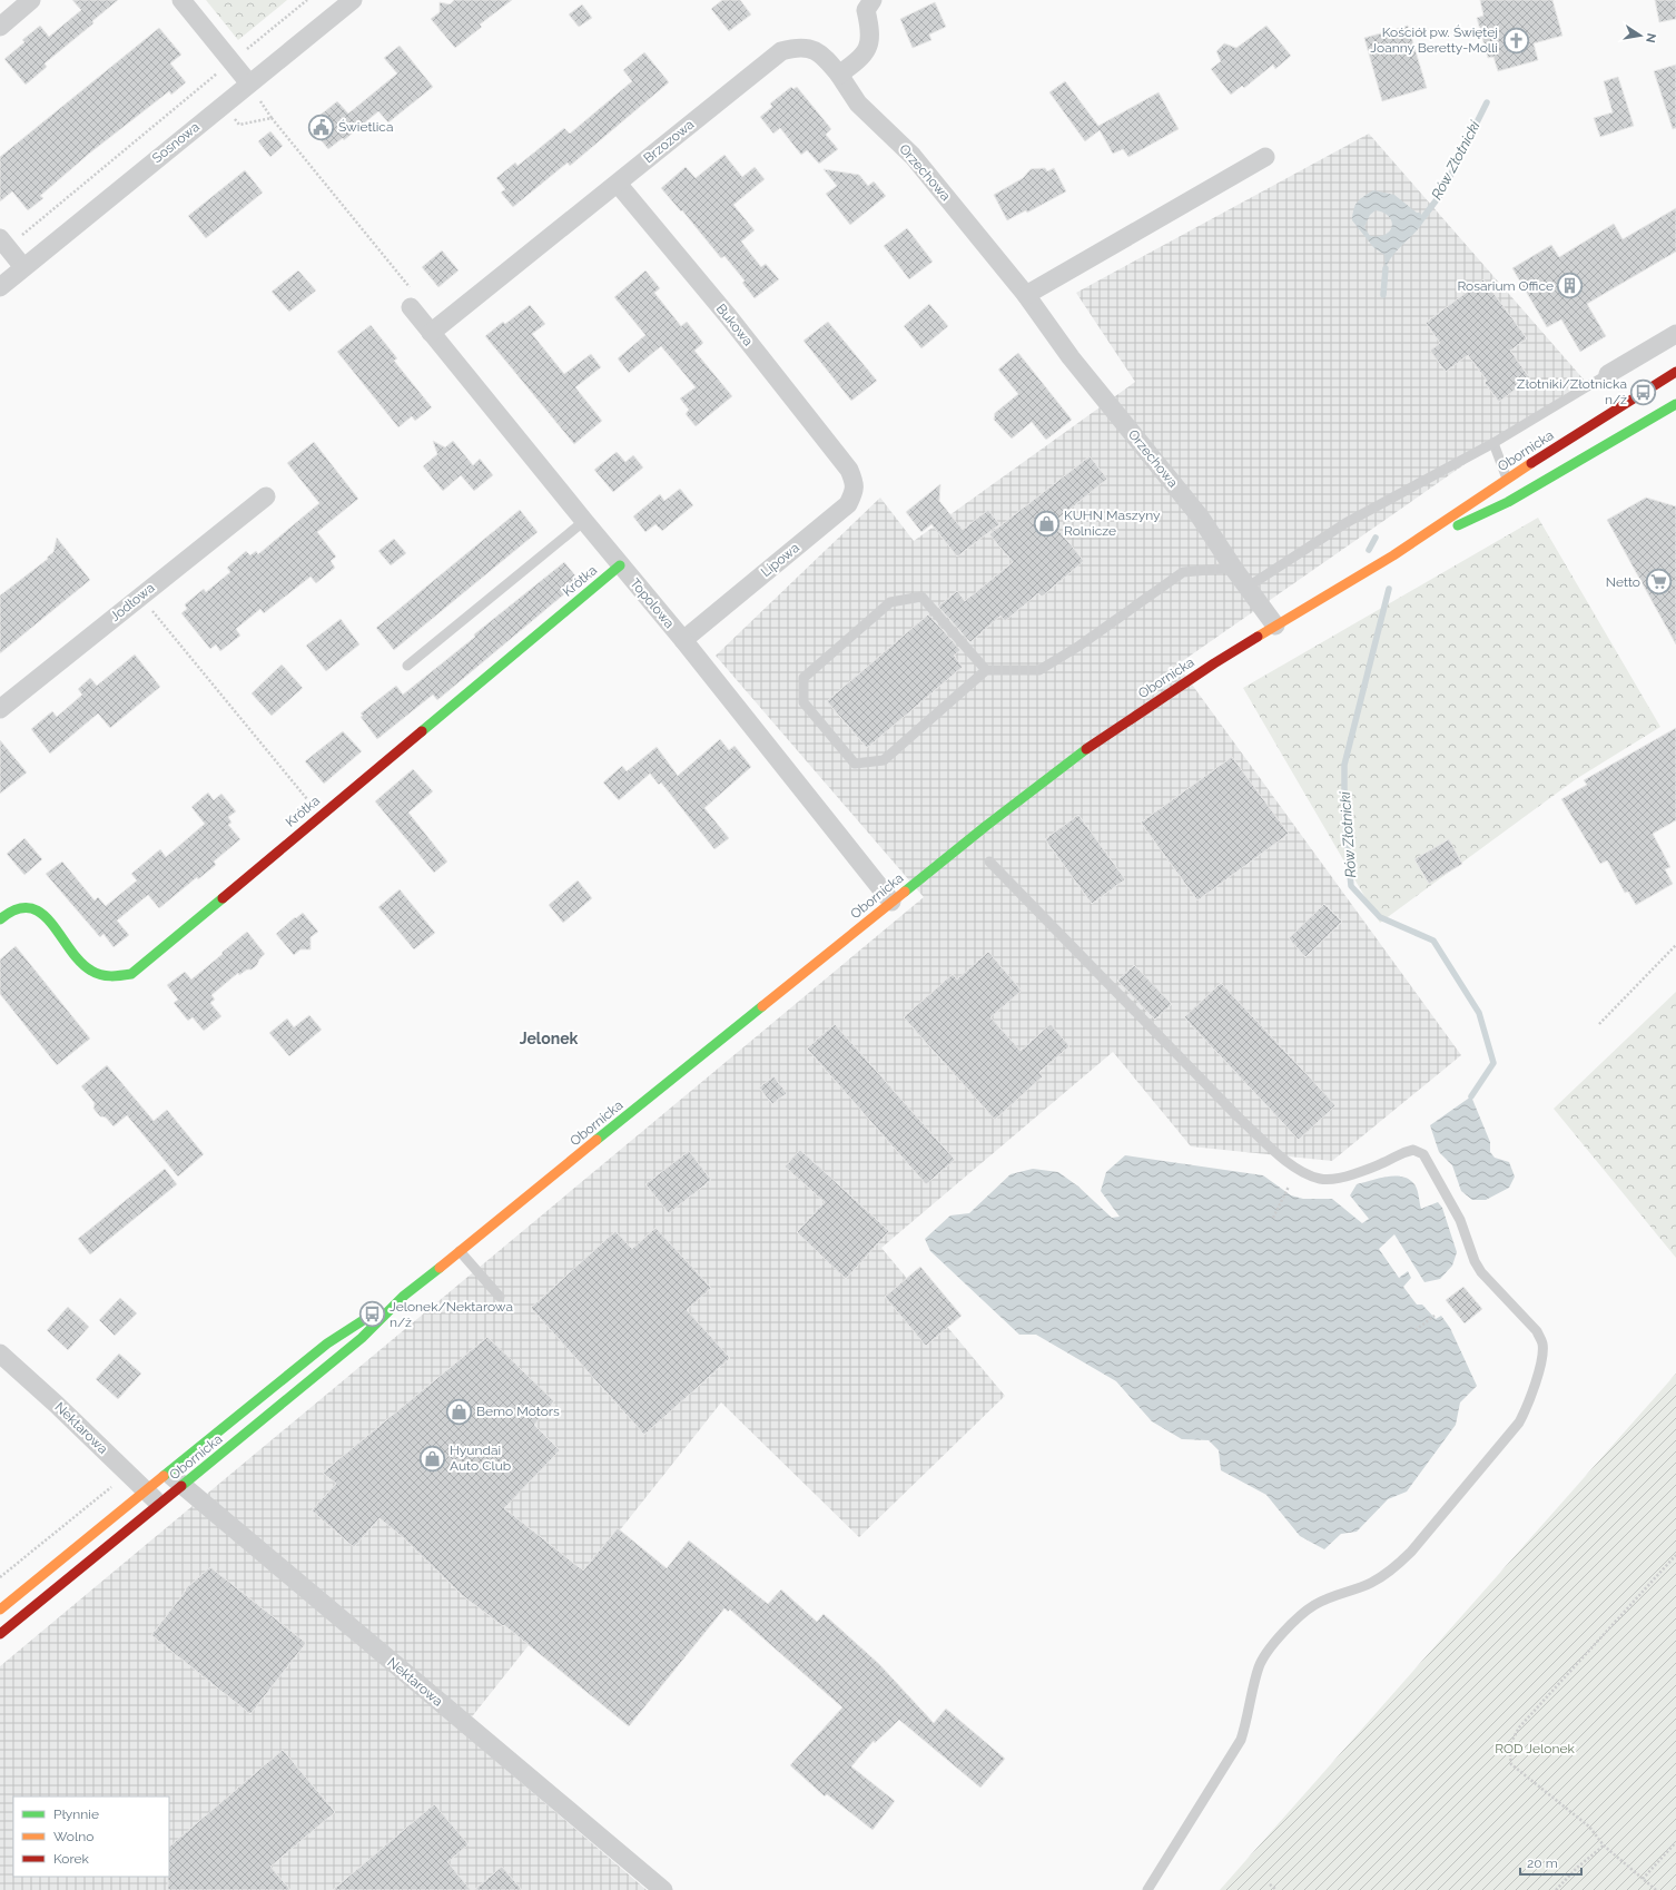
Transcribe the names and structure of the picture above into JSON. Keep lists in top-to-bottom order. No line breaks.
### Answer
{"streets":{"main road":["Obornicka","Krótka"],"street":["Brzozowa","Sosnowa","Orzechowa","Bukowa","Lipowa","Jodłowa","Topolowa","Nektarowa"]},"crossings":[["Brzozowa","Orzechowa"],["Brzozowa","Bukowa"],["Brzozowa","Topolowa"],["Orzechowa","Obornicka"],["Bukowa","Lipowa"],["Obornicka","Topolowa"],["Obornicka","Nektarowa"],["Lipowa","Topolowa"],["Krótka","Topolowa"]],"districts":["Jelonek"],"water":["Rów Złotnicki"],"parks":["ROD Jelonek"],"places":{"church":["Kościół pw. Świętej Joanny Beretty-Molli"],"public building":["Świetlica"],"building":["Rosarium Office"],"bus stop":["Złotniki/Złotnicka n/ż","Jelonek/Nektarowa n/ż"],"shop":["KUHN Maszyny Rolnicze","Bemo Motors","Hyundai Auto Club"],"supermarket":["Netto"]},"legend":["Płynnie","Wolno","Korek"],"scale_bar":"20 m","north":"right"}
